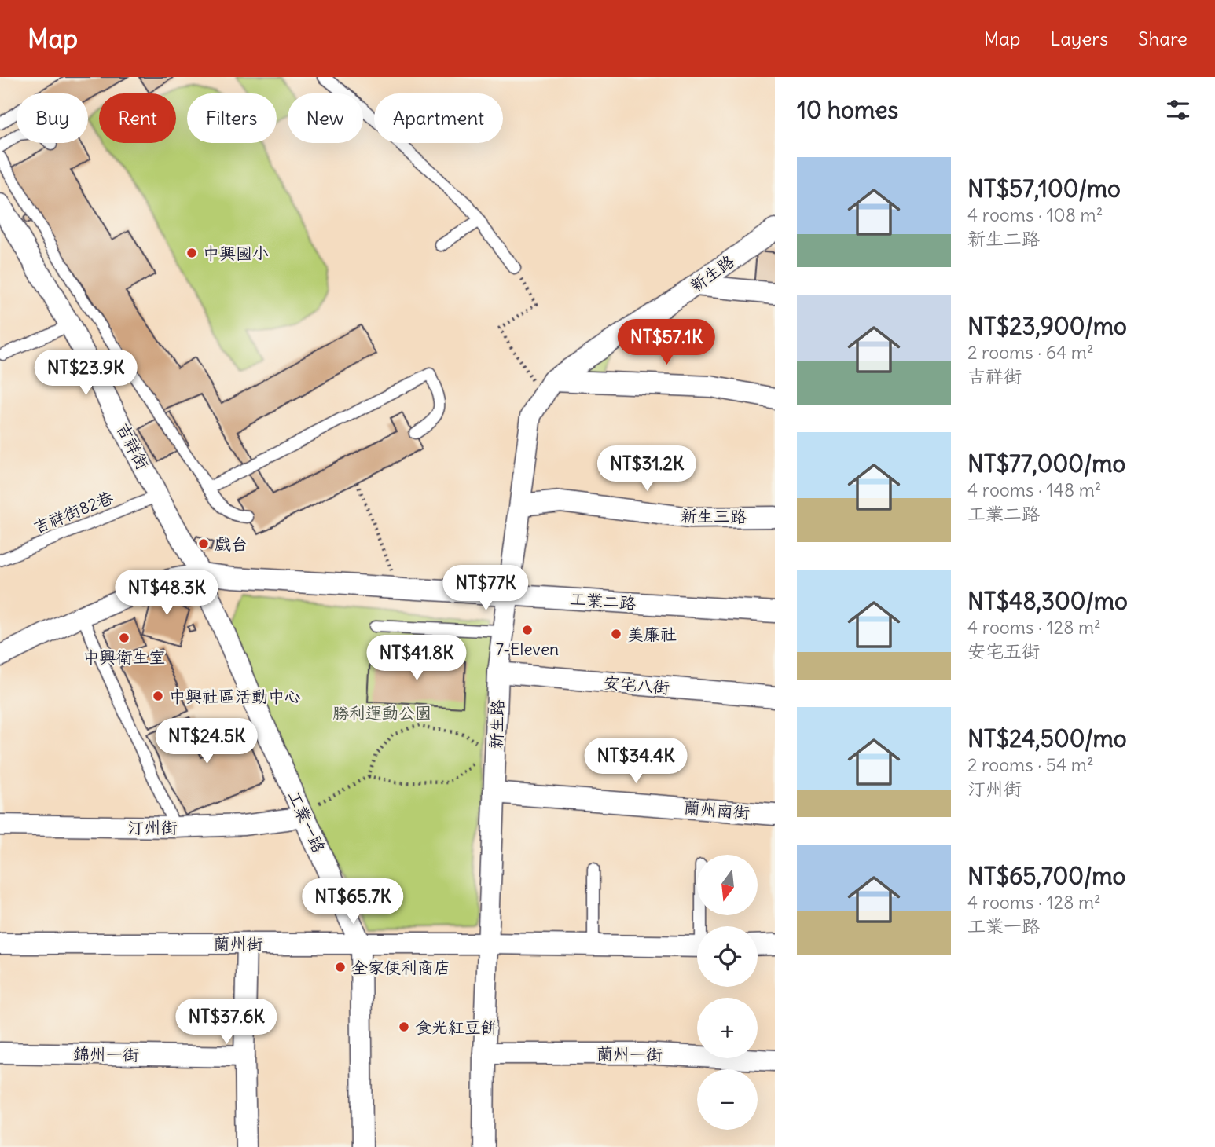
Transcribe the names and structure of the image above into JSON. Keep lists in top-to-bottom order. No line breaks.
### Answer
{"streets":{"street":["新生路","吉祥街","新生三路","工業二路","安宅八街","蘭州南街","工業一路","汀州街","蘭州街","錦州一街","蘭州一街"],"lane":["吉祥街82巷"]},"crossings":[["新生路","新生三路"],["新生路","工業二路"],["新生路","安宅八街"],["新生路","蘭州南街"],["新生路","蘭州街"],["新生路","蘭州一街"],["吉祥街","吉祥街82巷"],["吉祥街","工業二路"],["吉祥街","工業一路"],["工業二路","工業一路"],["工業一路","汀州街"],["工業一路","蘭州街"]],"parks":["勝利運動公園"],"places":["中興國小","戲台","7-Eleven","美廉社","中興衛生室","中興社區活動中心","全家便利商店","食光紅豆餅"],"north":"bottom","page":{"header":"Map","nav":["Map","Layers","Share"],"heading":"10 homes","chip":["Buy","Rent","Filters","New","Apartment"],"list":[{"name":"NT$57,100/mo","note":"4 rooms · 108 m² · 新生二路"},{"name":"NT$23,900/mo","note":"2 rooms · 64 m² · 吉祥街"},{"name":"NT$77,000/mo","note":"4 rooms · 148 m² · 工業二路"},{"name":"NT$48,300/mo","note":"4 rooms · 128 m² · 安宅五街"},{"name":"NT$24,500/mo","note":"2 rooms · 54 m² · 汀州街"},{"name":"NT$65,700/mo","note":"4 rooms · 128 m² · 工業一路"}],"price":["NT$57.1K","NT$23.9K","NT$31.2K","NT$77K","NT$48.3K","NT$41.8K","NT$24.5K","NT$34.4K","NT$65.7K","NT$37.6K"],"map_buttons":["+","−"]}}
